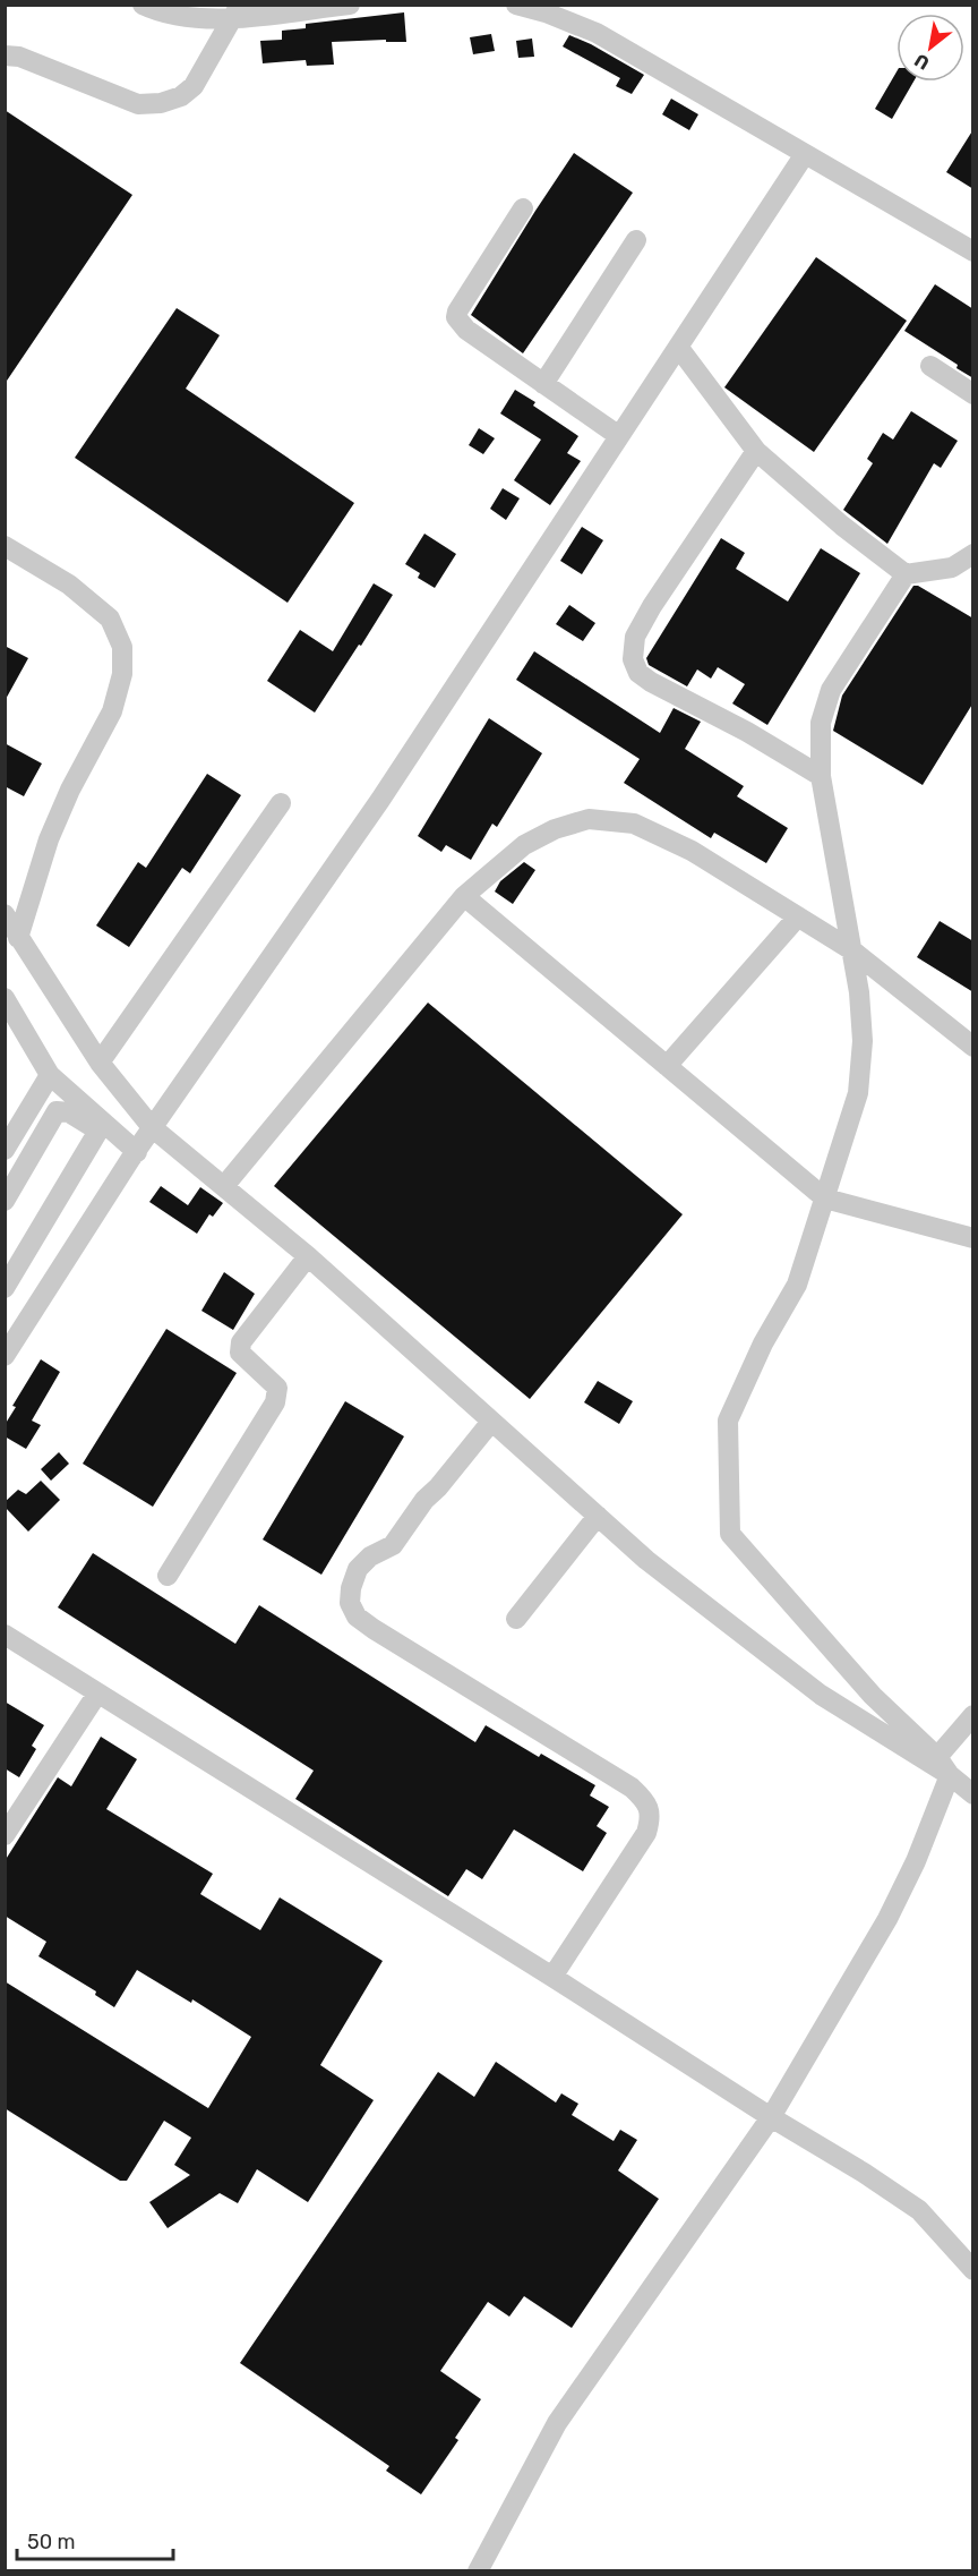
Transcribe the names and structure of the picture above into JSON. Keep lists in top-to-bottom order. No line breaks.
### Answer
{"scale_bar":"50 m","north":"bottom left"}
